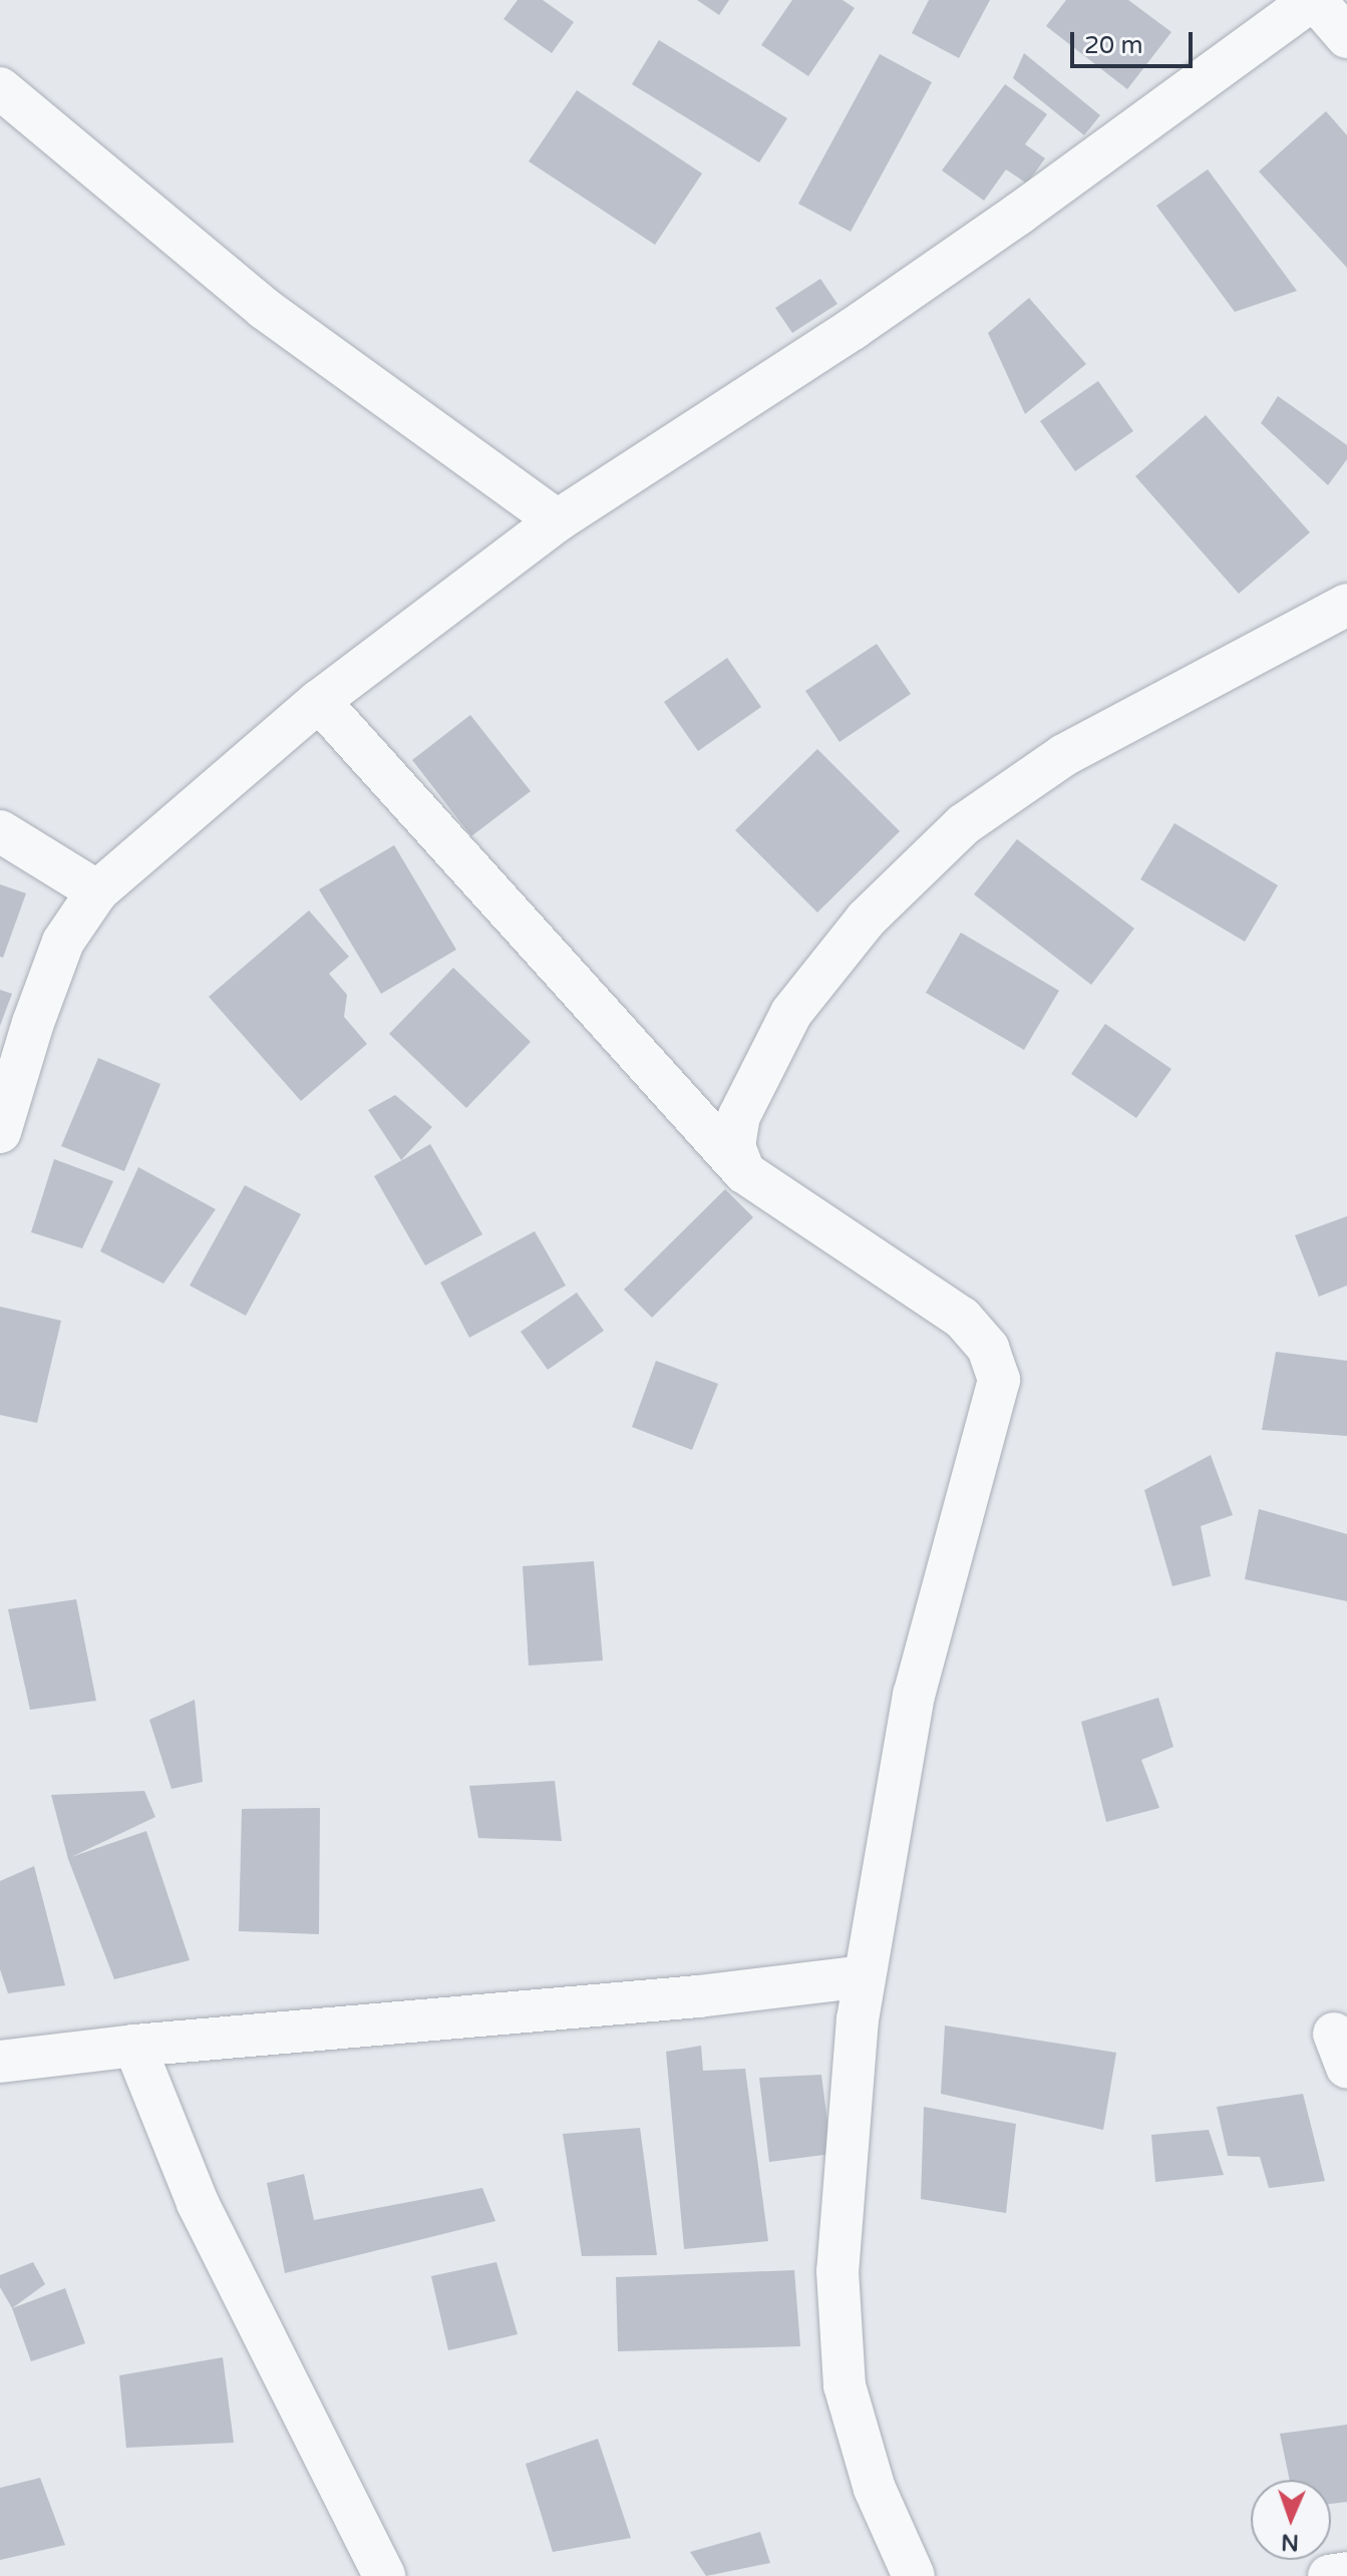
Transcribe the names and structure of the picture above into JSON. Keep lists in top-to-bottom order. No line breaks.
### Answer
{"scale_bar":"20 m","north":"bottom"}
